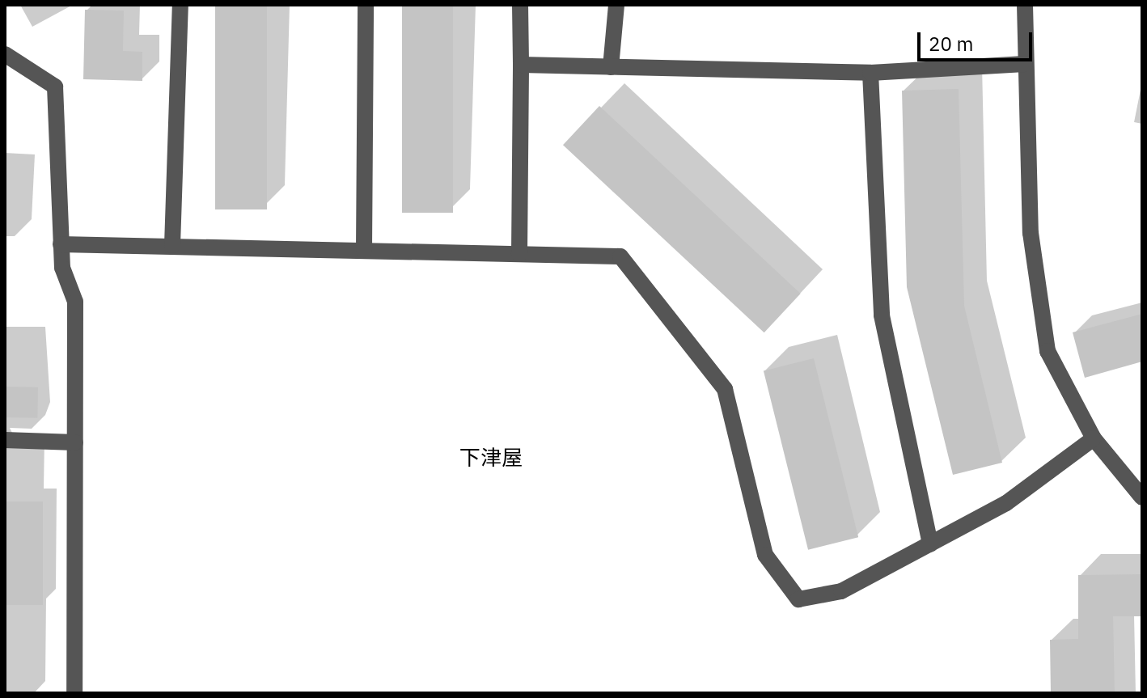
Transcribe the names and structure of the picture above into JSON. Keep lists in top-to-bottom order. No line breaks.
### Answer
{"districts":["下津屋"],"scale_bar":"20 m"}
